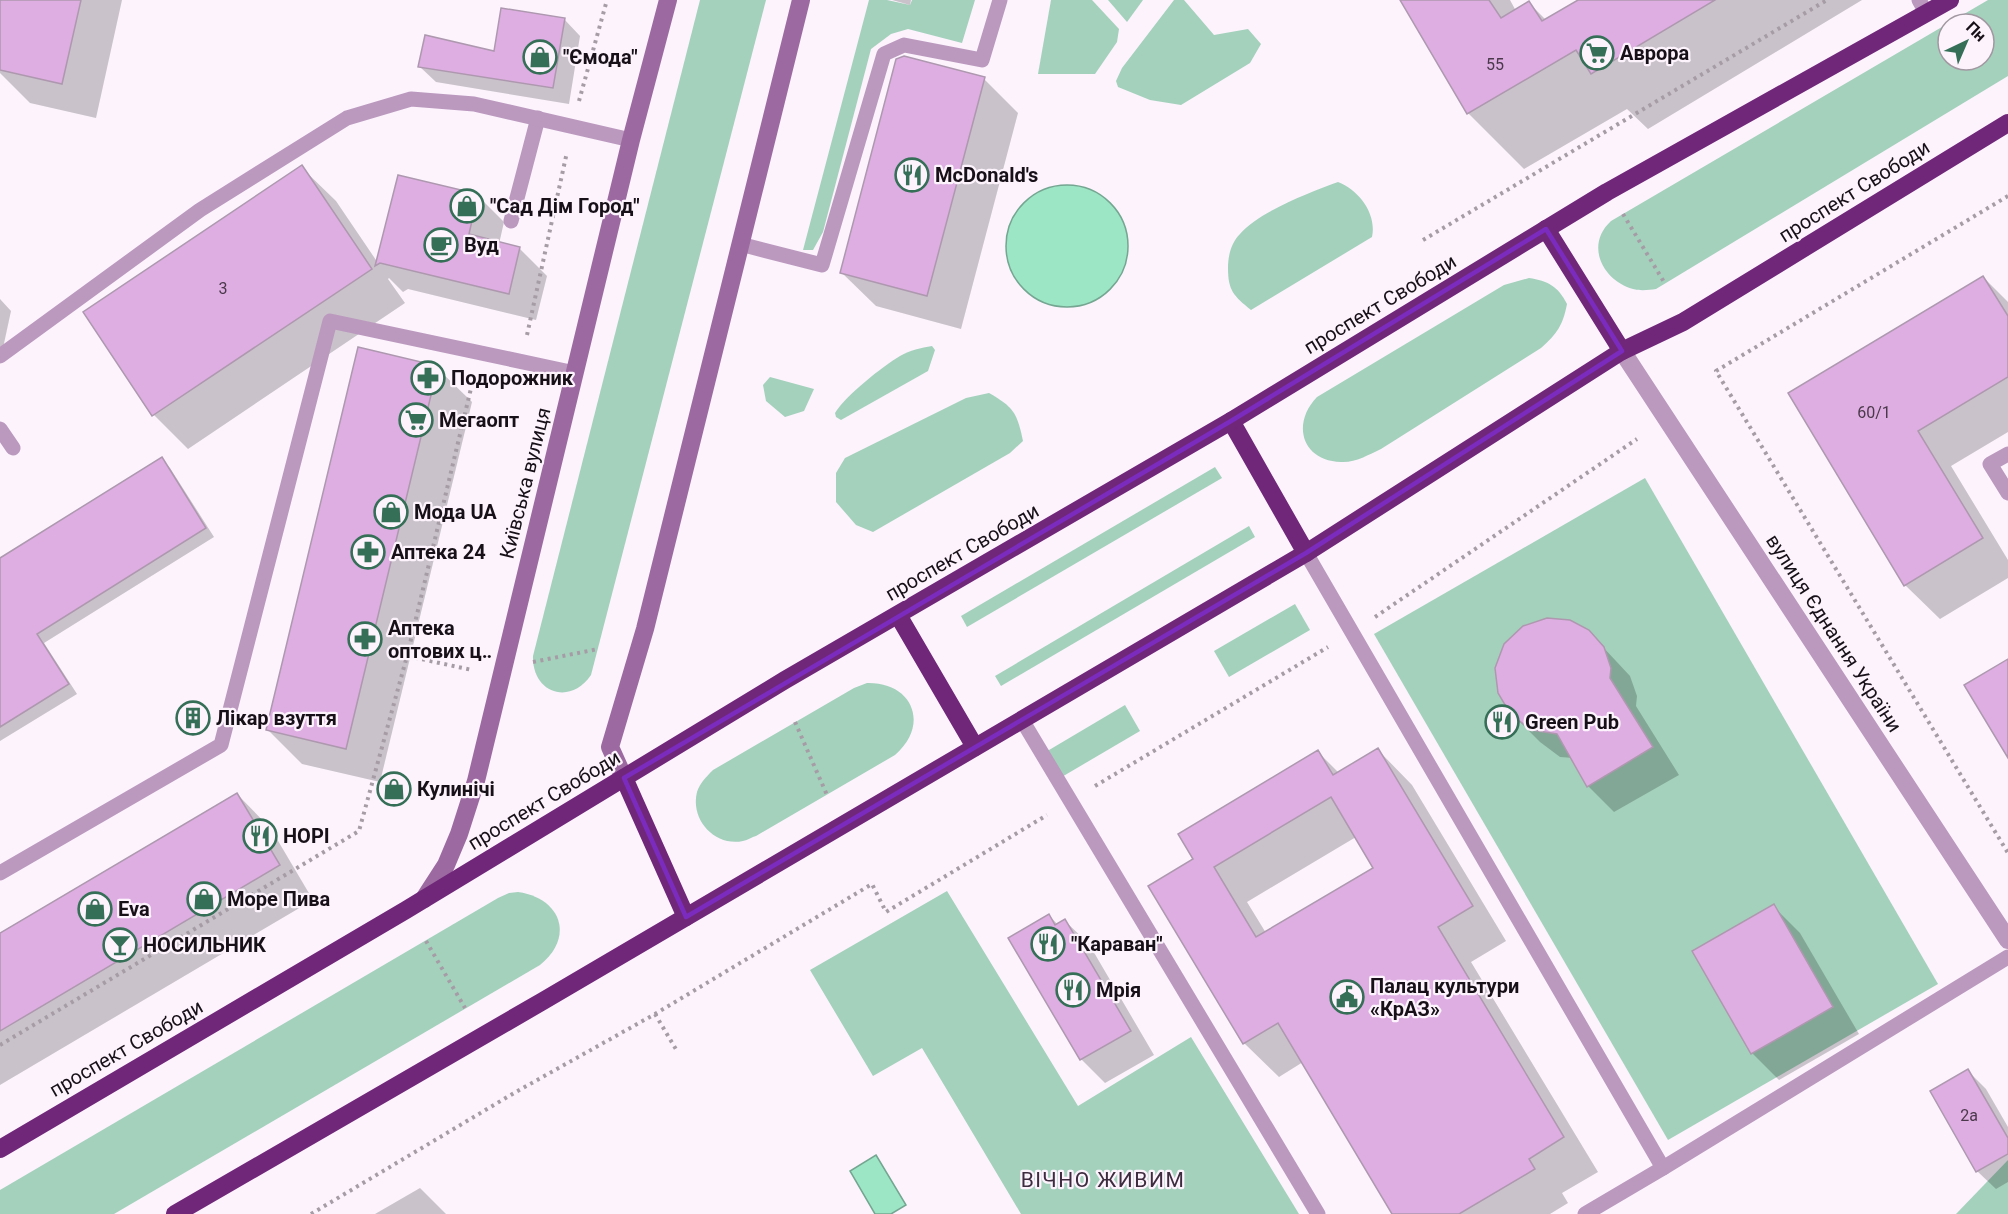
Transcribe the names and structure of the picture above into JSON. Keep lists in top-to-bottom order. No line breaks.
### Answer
{"streets":{"highway":["проспект Свободи"],"main road":["Київська вулиця"],"street":["вулиця Єднання України"]},"crossings":[["проспект Свободи","Київська вулиця"],["проспект Свободи","вулиця Єднання України"]],"districts":["ВІЧНО ЖИВИМ"],"places":{"supermarket":["Аврора","Мегаопт"],"shop":["\"Ємода\"","\"Сад Дім Город\"","Мода UA","Кулинічі","Море Пива","Eva"],"restaurant":["McDonald's","Green Pub","НОРІ","\"Караван\"","Мрія"],"cafe":["Вуд"],"pharmacy":["Подорожник","Аптека 24","Аптека оптових ц‥"],"building":["Лікар взуття"],"bar":["НОСИЛЬНИК"],"public building":["Палац культури «КрАЗ»"]},"house_numbers":["55","3","60/1","2а"],"north":"top right"}
